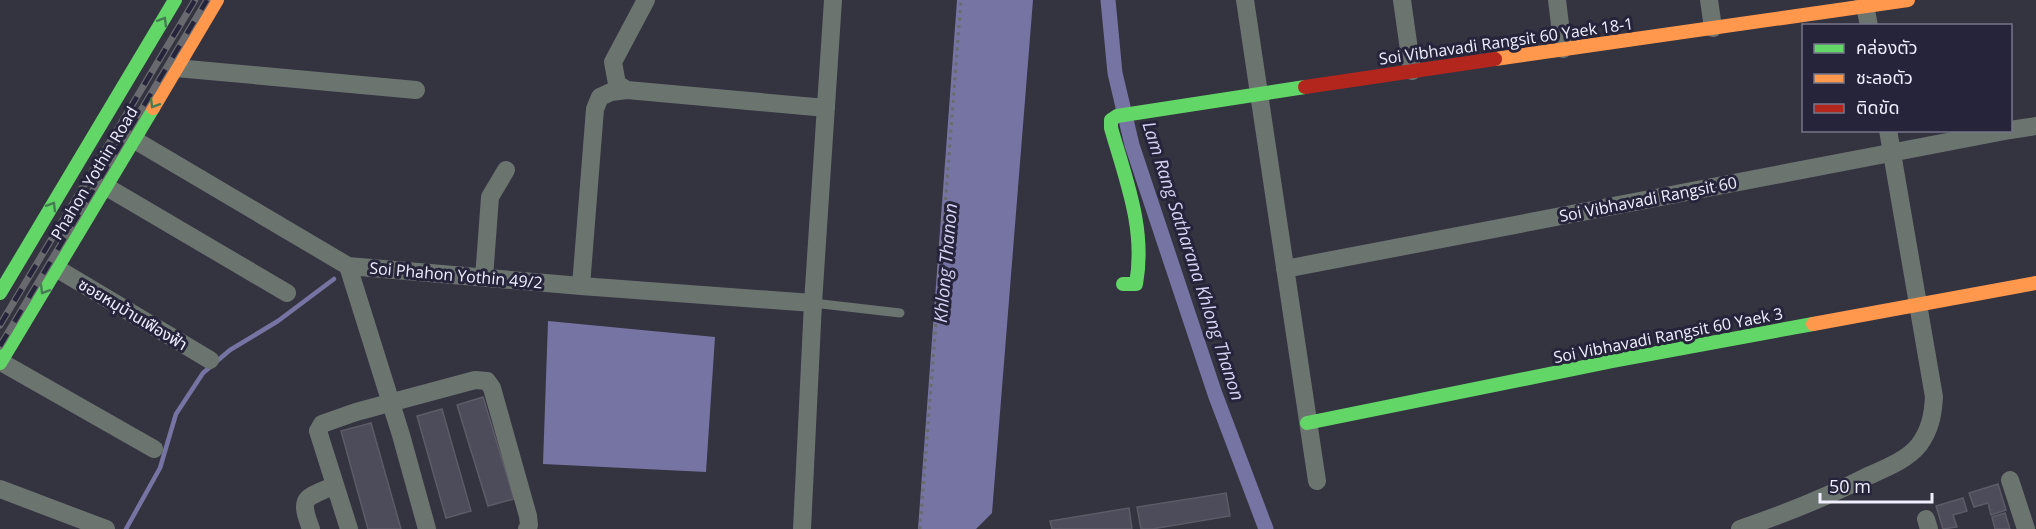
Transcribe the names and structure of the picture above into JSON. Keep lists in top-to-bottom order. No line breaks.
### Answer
{"streets":{"street":["Soi Vibhavadi Rangsit 60 Yaek 18-1","Phahon Yothin Road","Soi Vibhavadi Rangsit 60","Soi Phahon Yothin 49/2","ซอยหมุบ้านเฟืองฟ้า","Soi Vibhavadi Rangsit 60 Yaek 3"]},"crossings":[["Phahon Yothin Road","Soi Phahon Yothin 49/2"],["Phahon Yothin Road","ซอยหมุบ้านเฟืองฟ้า"]],"water":["Lam Rang Satharana Khlong Thanon","Khlong Thanon"],"legend":["คล่องตัว","ชะลอตัว","ติดขัด"],"scale_bar":"50 m"}
